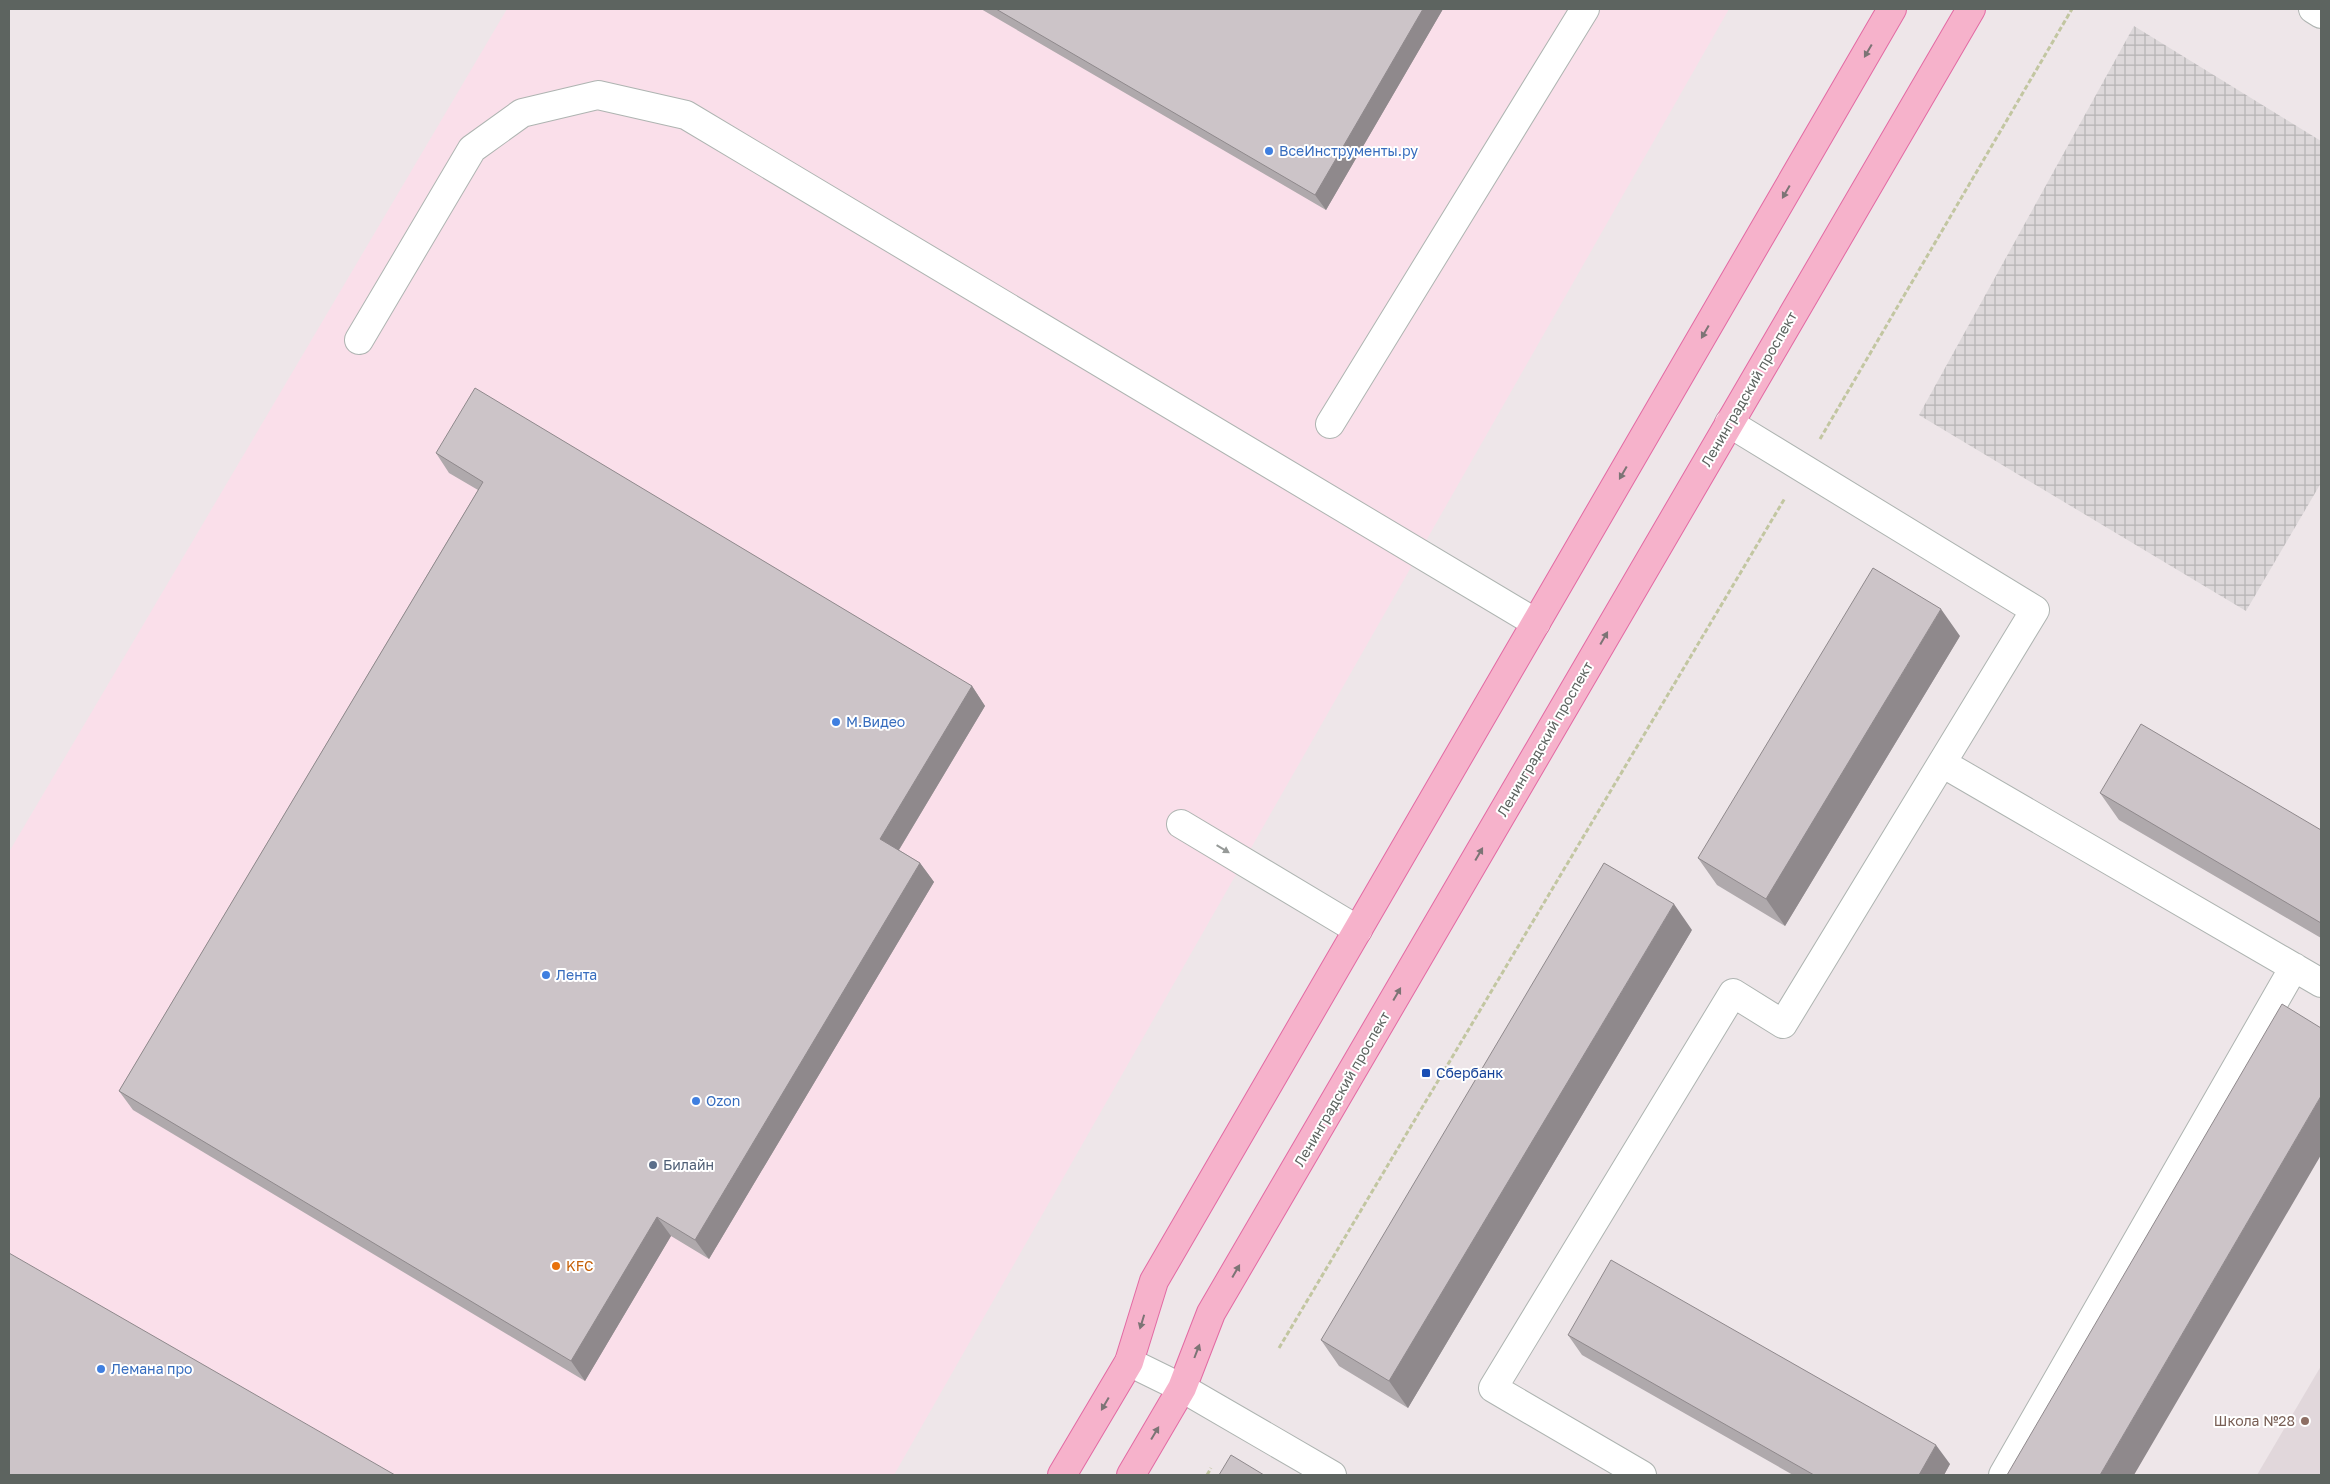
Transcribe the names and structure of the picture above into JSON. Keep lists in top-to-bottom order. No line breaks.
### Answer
{"streets":{"main road":["Ленинградский проспект"]},"places":{"other":["ВсеИнструменты.ру","М.Видео","Лента","Ozon","Билайн","KFC","Лемана про","Школа №28"],"transit":["Сбербанк"]}}
